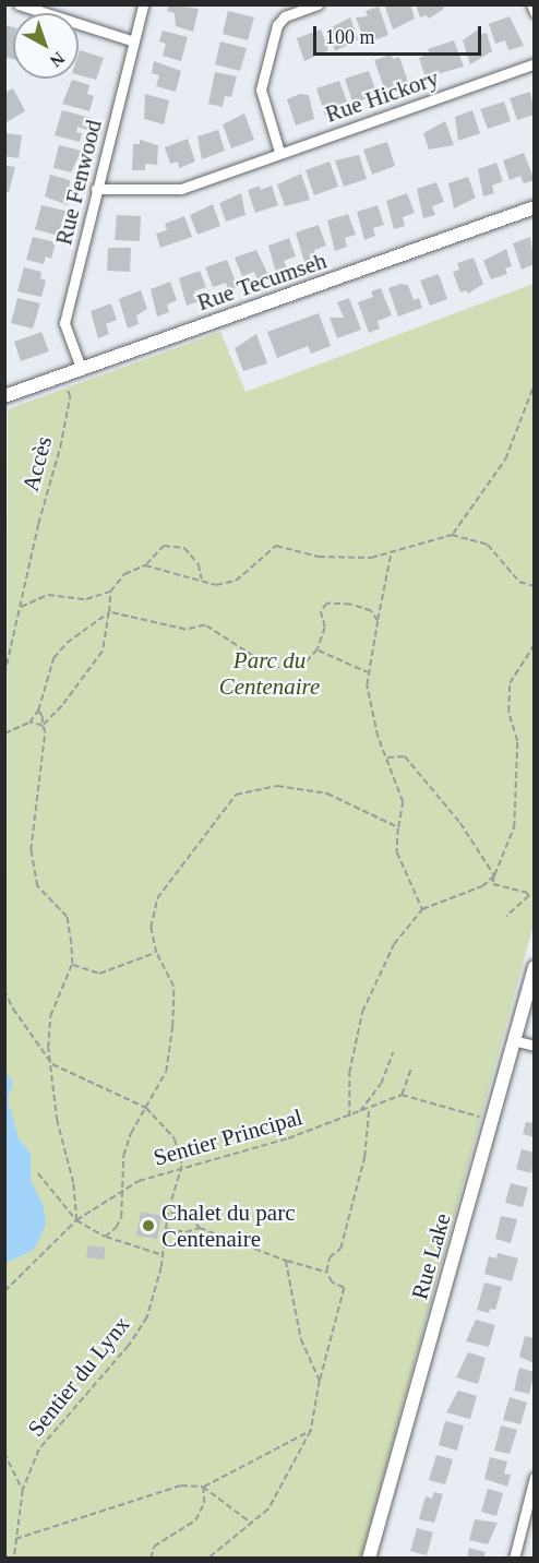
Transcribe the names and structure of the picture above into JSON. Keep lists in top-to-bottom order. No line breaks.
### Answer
{"streets":{"street":["Rue Hickory","Rue Fenwood","Rue Tecumseh","Rue Lake"],"path":["Accès","Sentier Principal","Sentier du Lynx"]},"crossings":[["Rue Hickory","Rue Fenwood"],["Rue Fenwood","Rue Tecumseh"],["Rue Tecumseh","Accès"],["Sentier Principal","Sentier du Lynx"]],"parks":["Parc du Centenaire"],"places":["Chalet du parc Centenaire"],"scale_bar":"100 m","north":"bottom right"}
